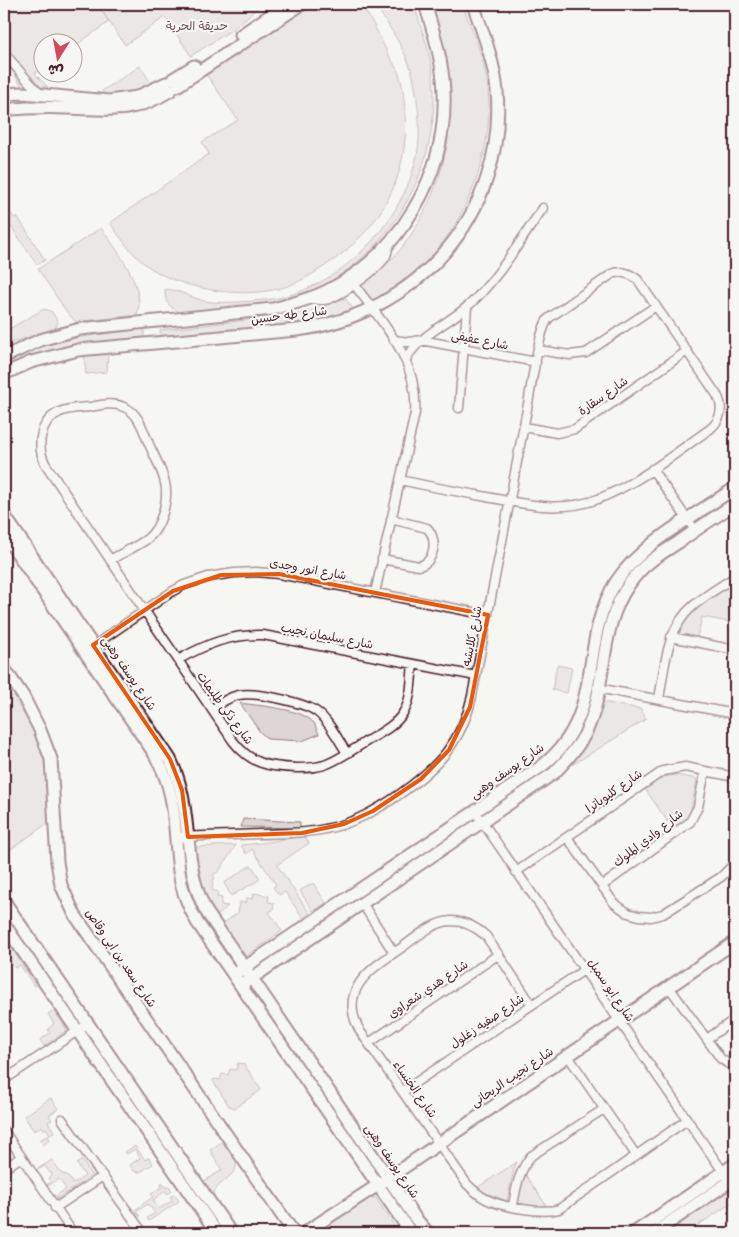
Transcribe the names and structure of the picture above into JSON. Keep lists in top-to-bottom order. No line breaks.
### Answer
{"streets":{"street":["شارع طه حسين","شارع عفيفى","شارع سقارة","شارع انور وجدى","شارع سليمان نجيب","شارع كلابشه","شارع يوسف وهبى","شارع ذكى طليمات","شارع كليوباترا","شارع وادي الملوك","شارع سعد بن ابى وقاص","شارع هدي شعراوى","شارع ابو سمبل","شارع صفيه زغلول","شارع نجيب الريحانى","شارع الخنساء"]},"crossings":[["شارع عفيفى","شارع كلابشه"],["شارع سقارة","شارع كلابشه"],["شارع انور وجدى","شارع كلابشه"],["شارع انور وجدى","شارع يوسف وهبى"],["شارع انور وجدى","شارع ذكى طليمات"],["شارع سليمان نجيب","شارع كلابشه"],["شارع سليمان نجيب","شارع ذكى طليمات"],["شارع كلابشه","شارع يوسف وهبى"],["شارع يوسف وهبى","شارع ابو سمبل"],["شارع يوسف وهبى","شارع نجيب الريحانى"],["شارع كليوباترا","شارع وادي الملوك"],["شارع كليوباترا","شارع ابو سمبل"],["شارع هدي شعراوى","شارع الخنساء"],["شارع ابو سمبل","شارع صفيه زغلول"],["شارع ابو سمبل","شارع نجيب الريحانى"],["شارع ابو سمبل","شارع الخنساء"],["شارع صفيه زغلول","شارع الخنساء"],["شارع نجيب الريحانى","شارع الخنساء"]],"parks":["حديقة الحرية"],"north":"bottom"}
